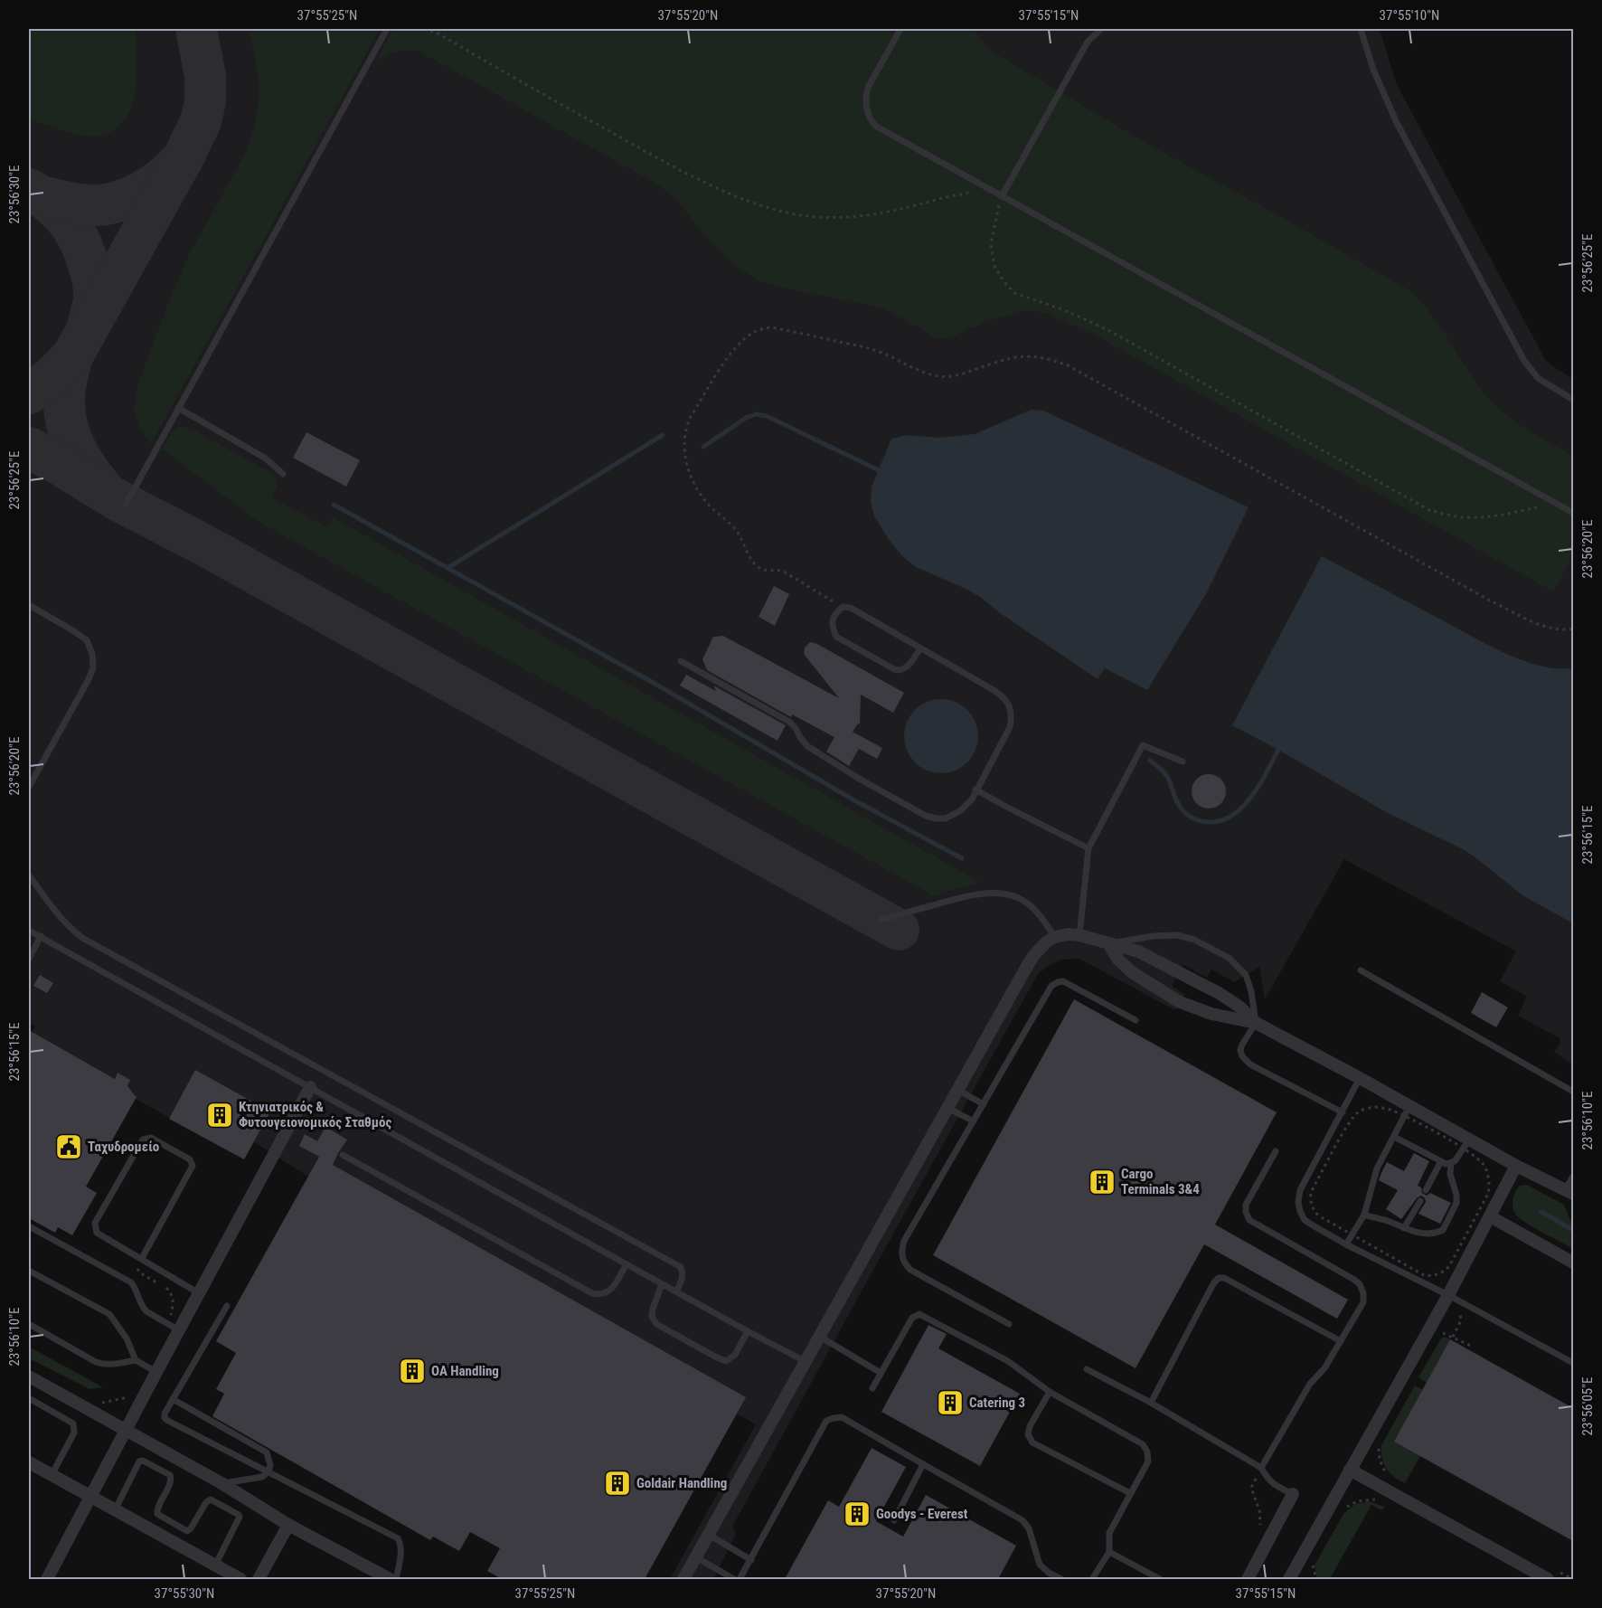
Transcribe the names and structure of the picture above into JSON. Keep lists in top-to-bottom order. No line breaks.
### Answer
{"places":{"building":["Κτηνιατρικός & Φυτουγειονομικός Σταθμός","Cargo Terminals 3&4","OA Handling","Catering 3","Goldair Handling","Goodys - Everest"],"public building":["Ταχυδρομείο"]},"coordinates":["37°55'25\"N","37°55'20\"N","37°55'15\"N","37°55'10\"N","23°56'30\"E","23°56'25\"E","23°56'20\"E","23°56'15\"E","23°56'10\"E","23°56'05\"E","37°55'30\"N"]}
